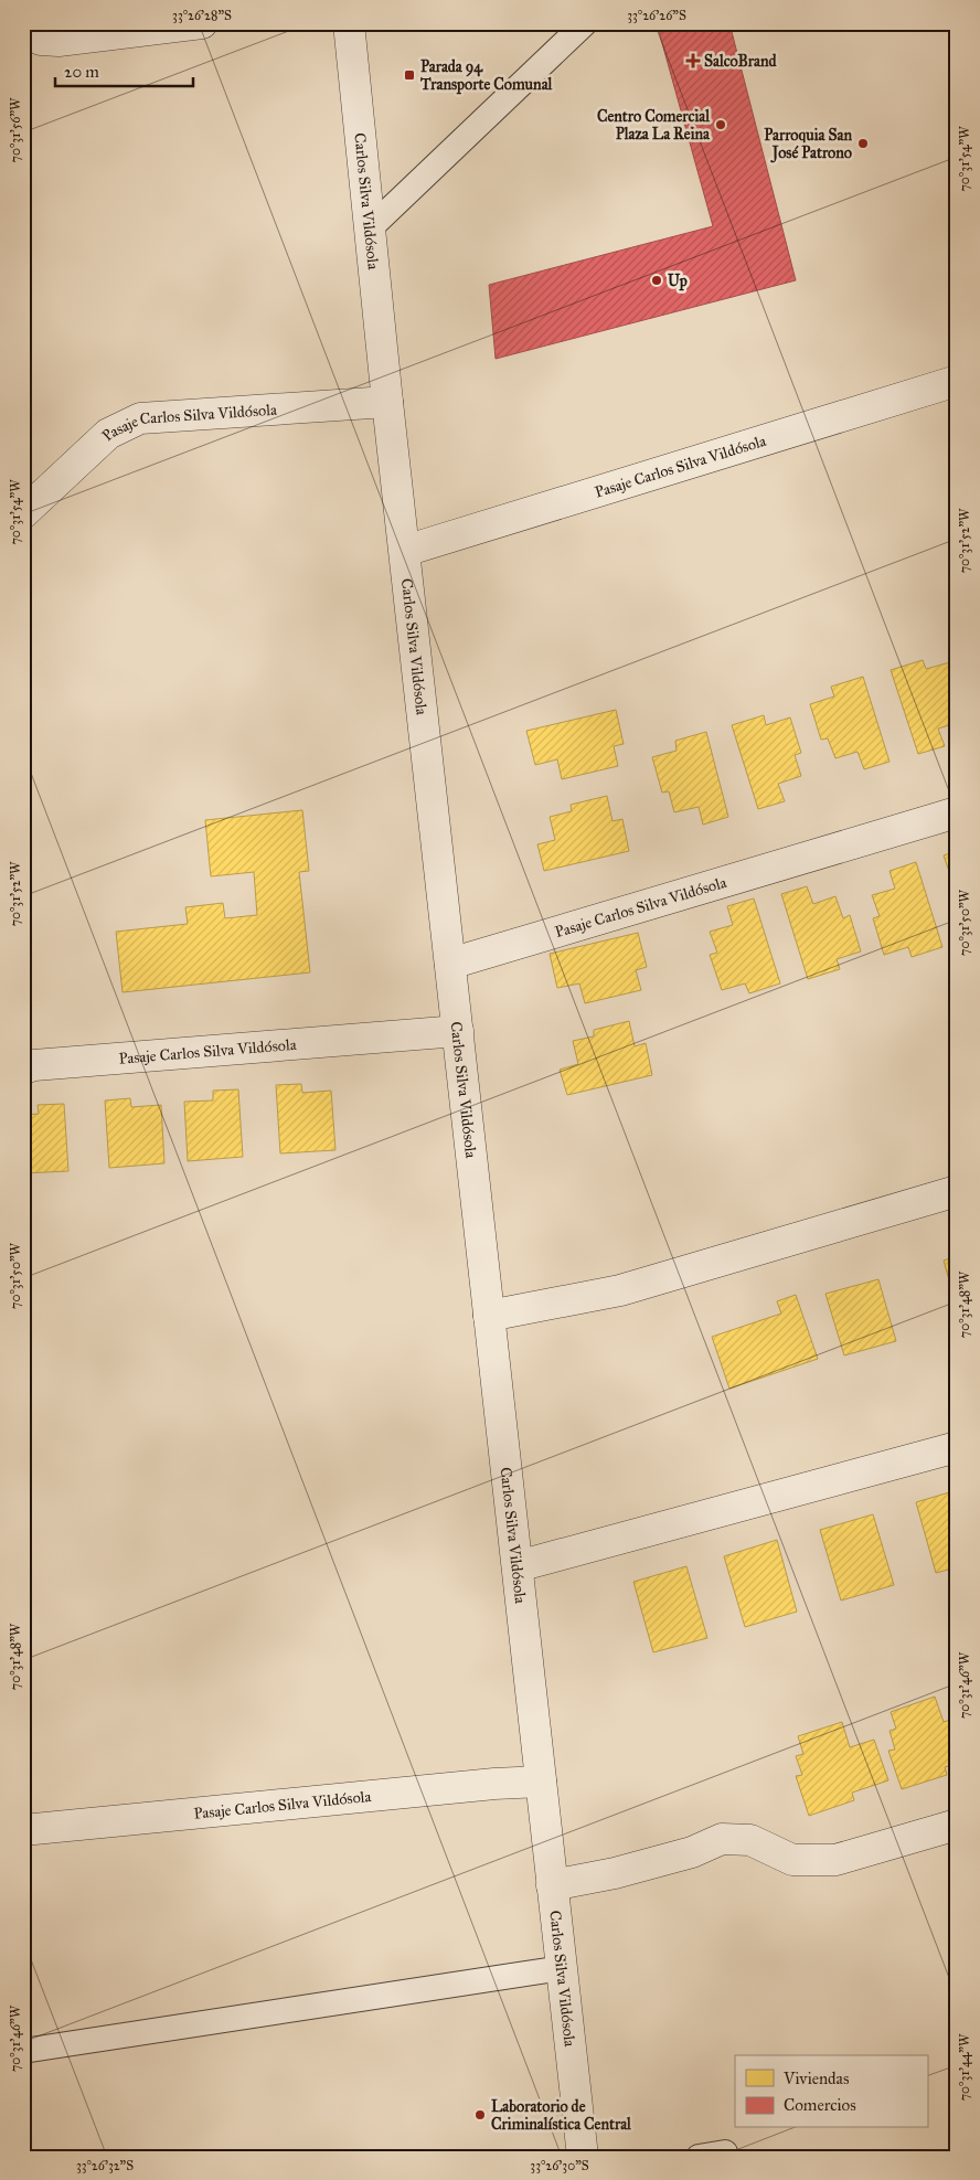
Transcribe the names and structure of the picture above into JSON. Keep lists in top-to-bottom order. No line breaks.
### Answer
{"streets":{"street":["Carlos Silva Vildósola","Pasaje Carlos Silva Vildósola"]},"crossings":[["Carlos Silva Vildósola","Pasaje Carlos Silva Vildósola"]],"places":{"health":["SalcoBrand"],"transit":["Parada 94 Transporte Comunal"],"other":["Centro Comercial Plaza La Reina","Parroquia San José Patrono","Up","Laboratorio de Criminalística Central"]},"legend":["Viviendas","Comercios"],"scale_bar":"20 m","coordinates":["33°26'28\"S","33°26'26\"S","70°31'56\"W","70°31'54\"W","70°31'52\"W","70°31'50\"W","70°31'48\"W","70°31'46\"W","70°31'44\"W","33°26'32\"S","33°26'30\"S"]}
